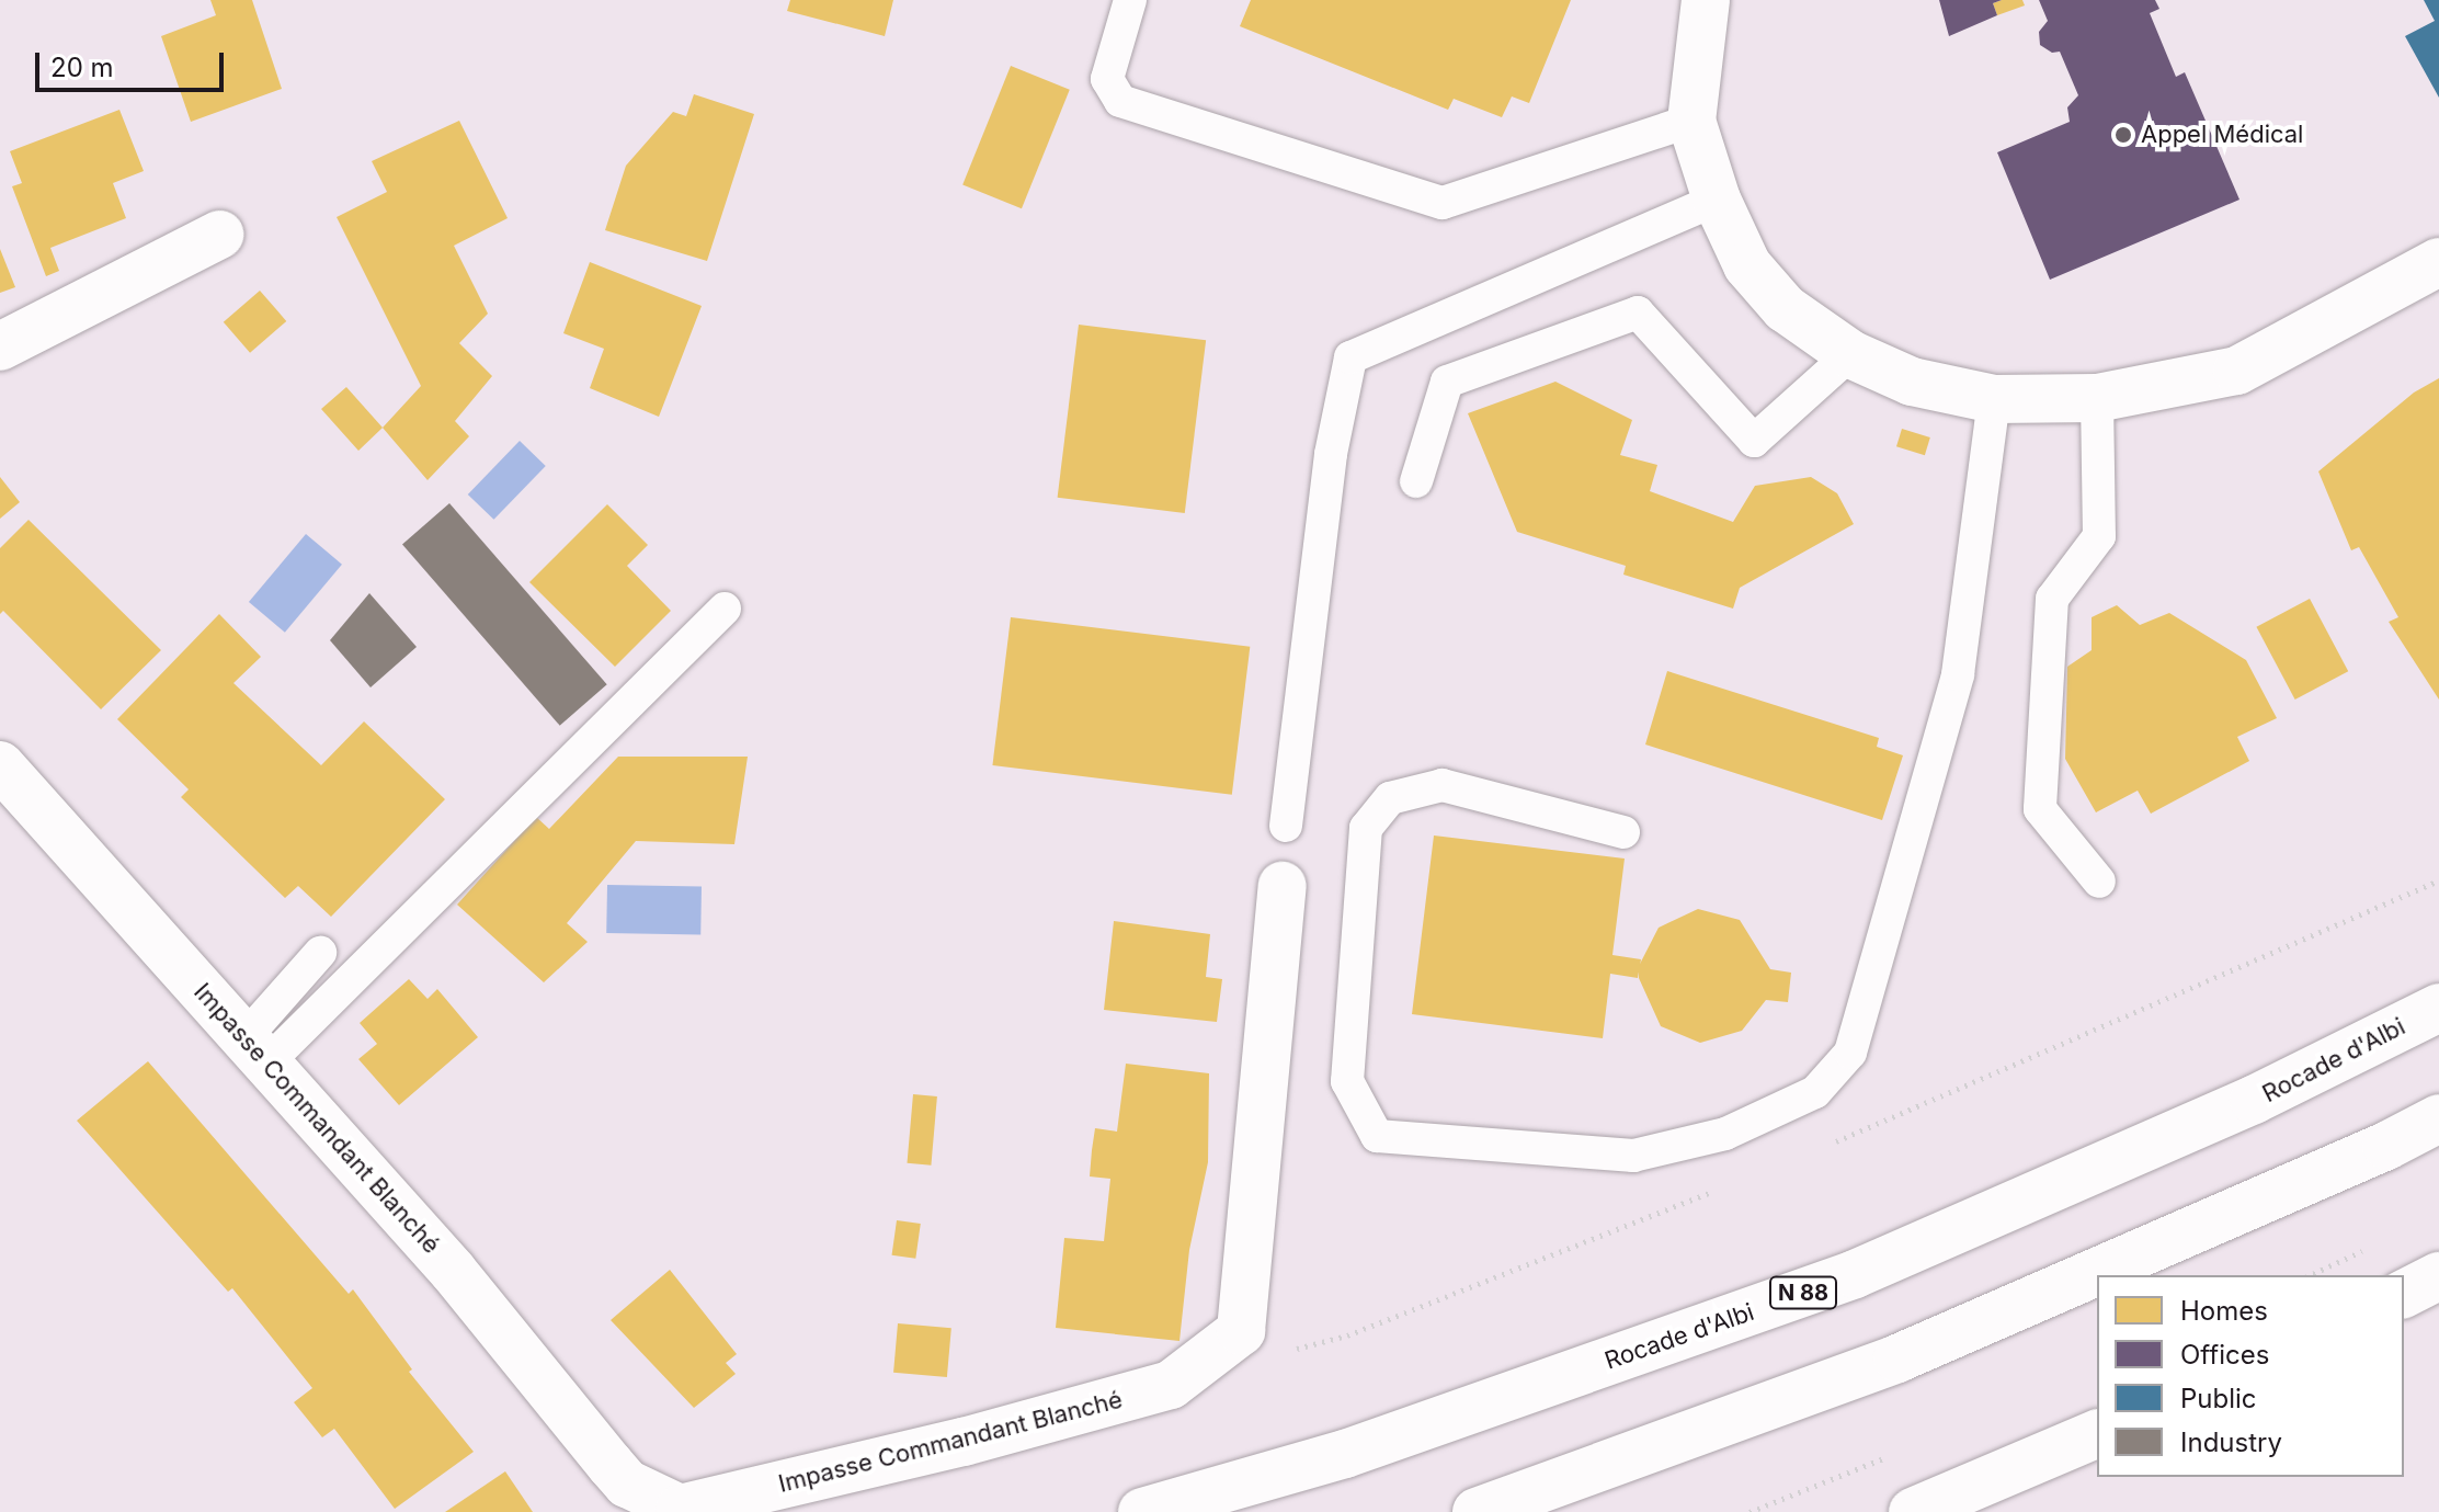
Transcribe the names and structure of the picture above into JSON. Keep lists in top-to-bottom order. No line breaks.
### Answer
{"streets":{"main road":["Rocade d'Albi","Impasse Commandant Blanché","N 88"]},"places":["Appel Médical"],"legend":["Homes","Offices","Public","Industry"],"scale_bar":"20 m"}
